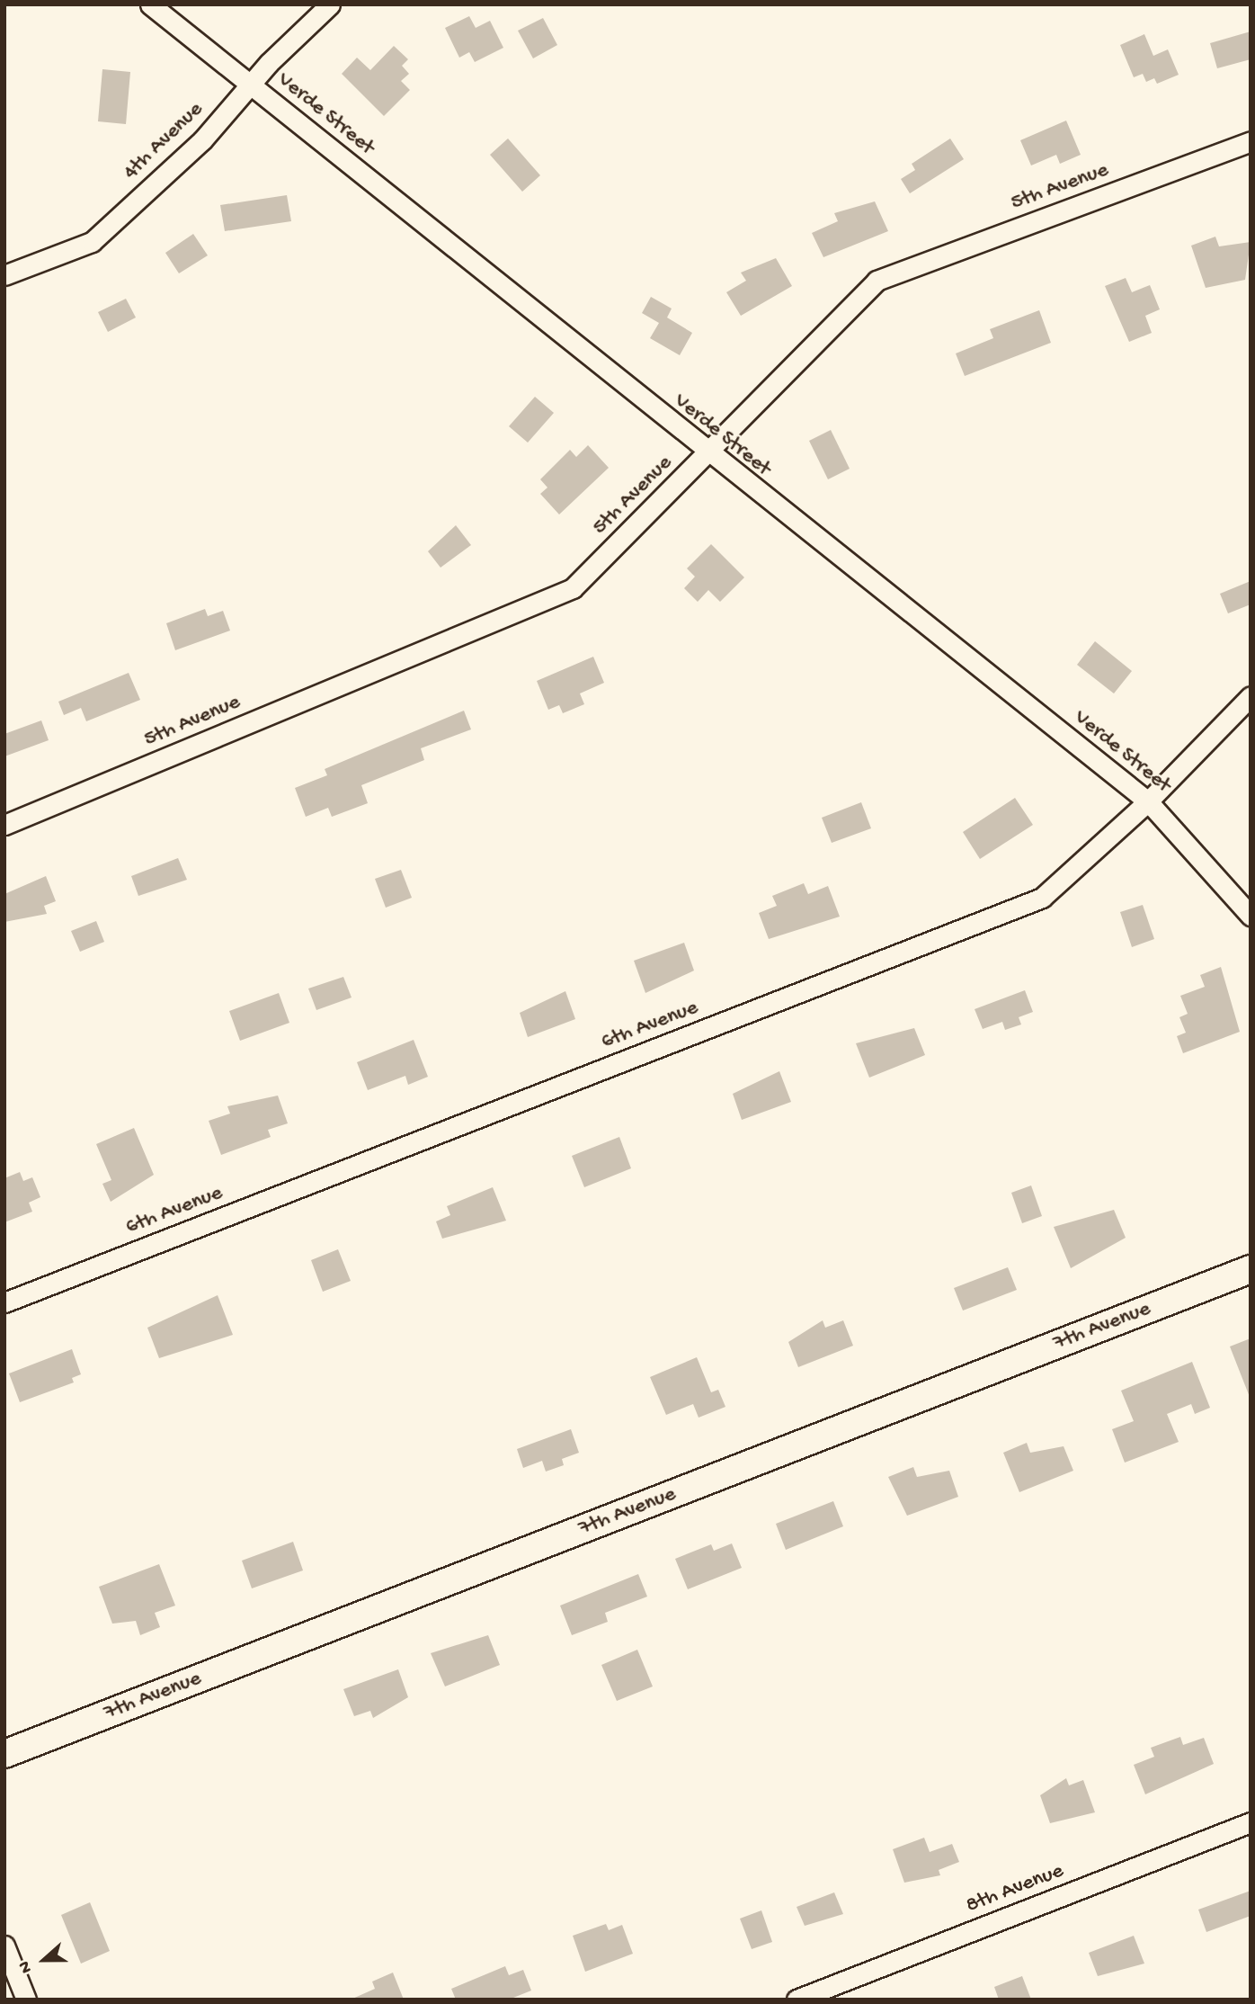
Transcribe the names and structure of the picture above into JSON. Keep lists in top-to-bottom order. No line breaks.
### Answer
{"streets":{"street":["Verde Street","4th Avenue","5th Avenue","6th Avenue","7th Avenue","8th Avenue"]},"crossings":[["Verde Street","4th Avenue"],["Verde Street","5th Avenue"],["Verde Street","6th Avenue"]],"north":"left"}
